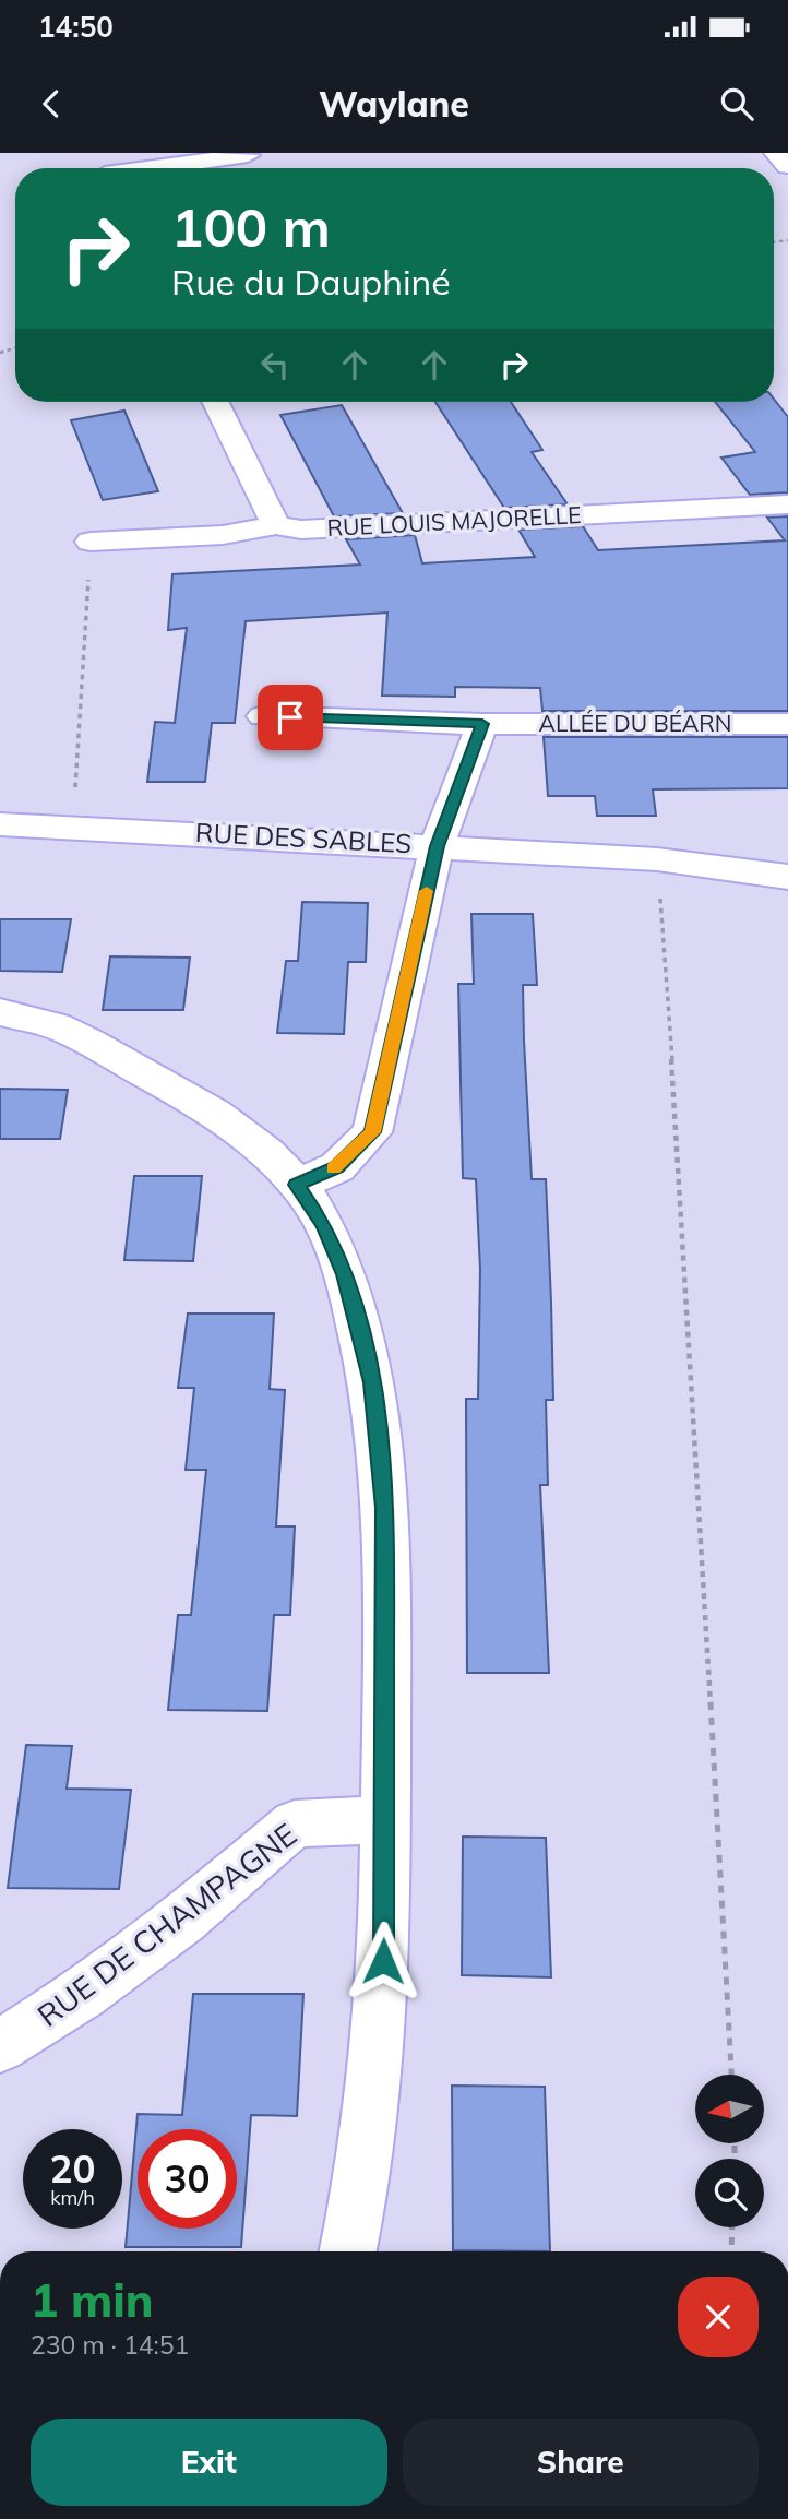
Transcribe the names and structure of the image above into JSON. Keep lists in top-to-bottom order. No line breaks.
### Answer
{"streets":{"street":["RUE LOUIS MAJORELLE","ALLÉE DU BÉARN","RUE DES SABLES","RUE DE CHAMPAGNE"]},"north":"left","page":{"status":"14:50","header":"Waylane","turn":["100 m","Rue du Dauphiné"],"speed":"20 km/h","limit":"30","heading":["1 min","230 m · 14:51"],"buttons":["Exit","Share"]}}
